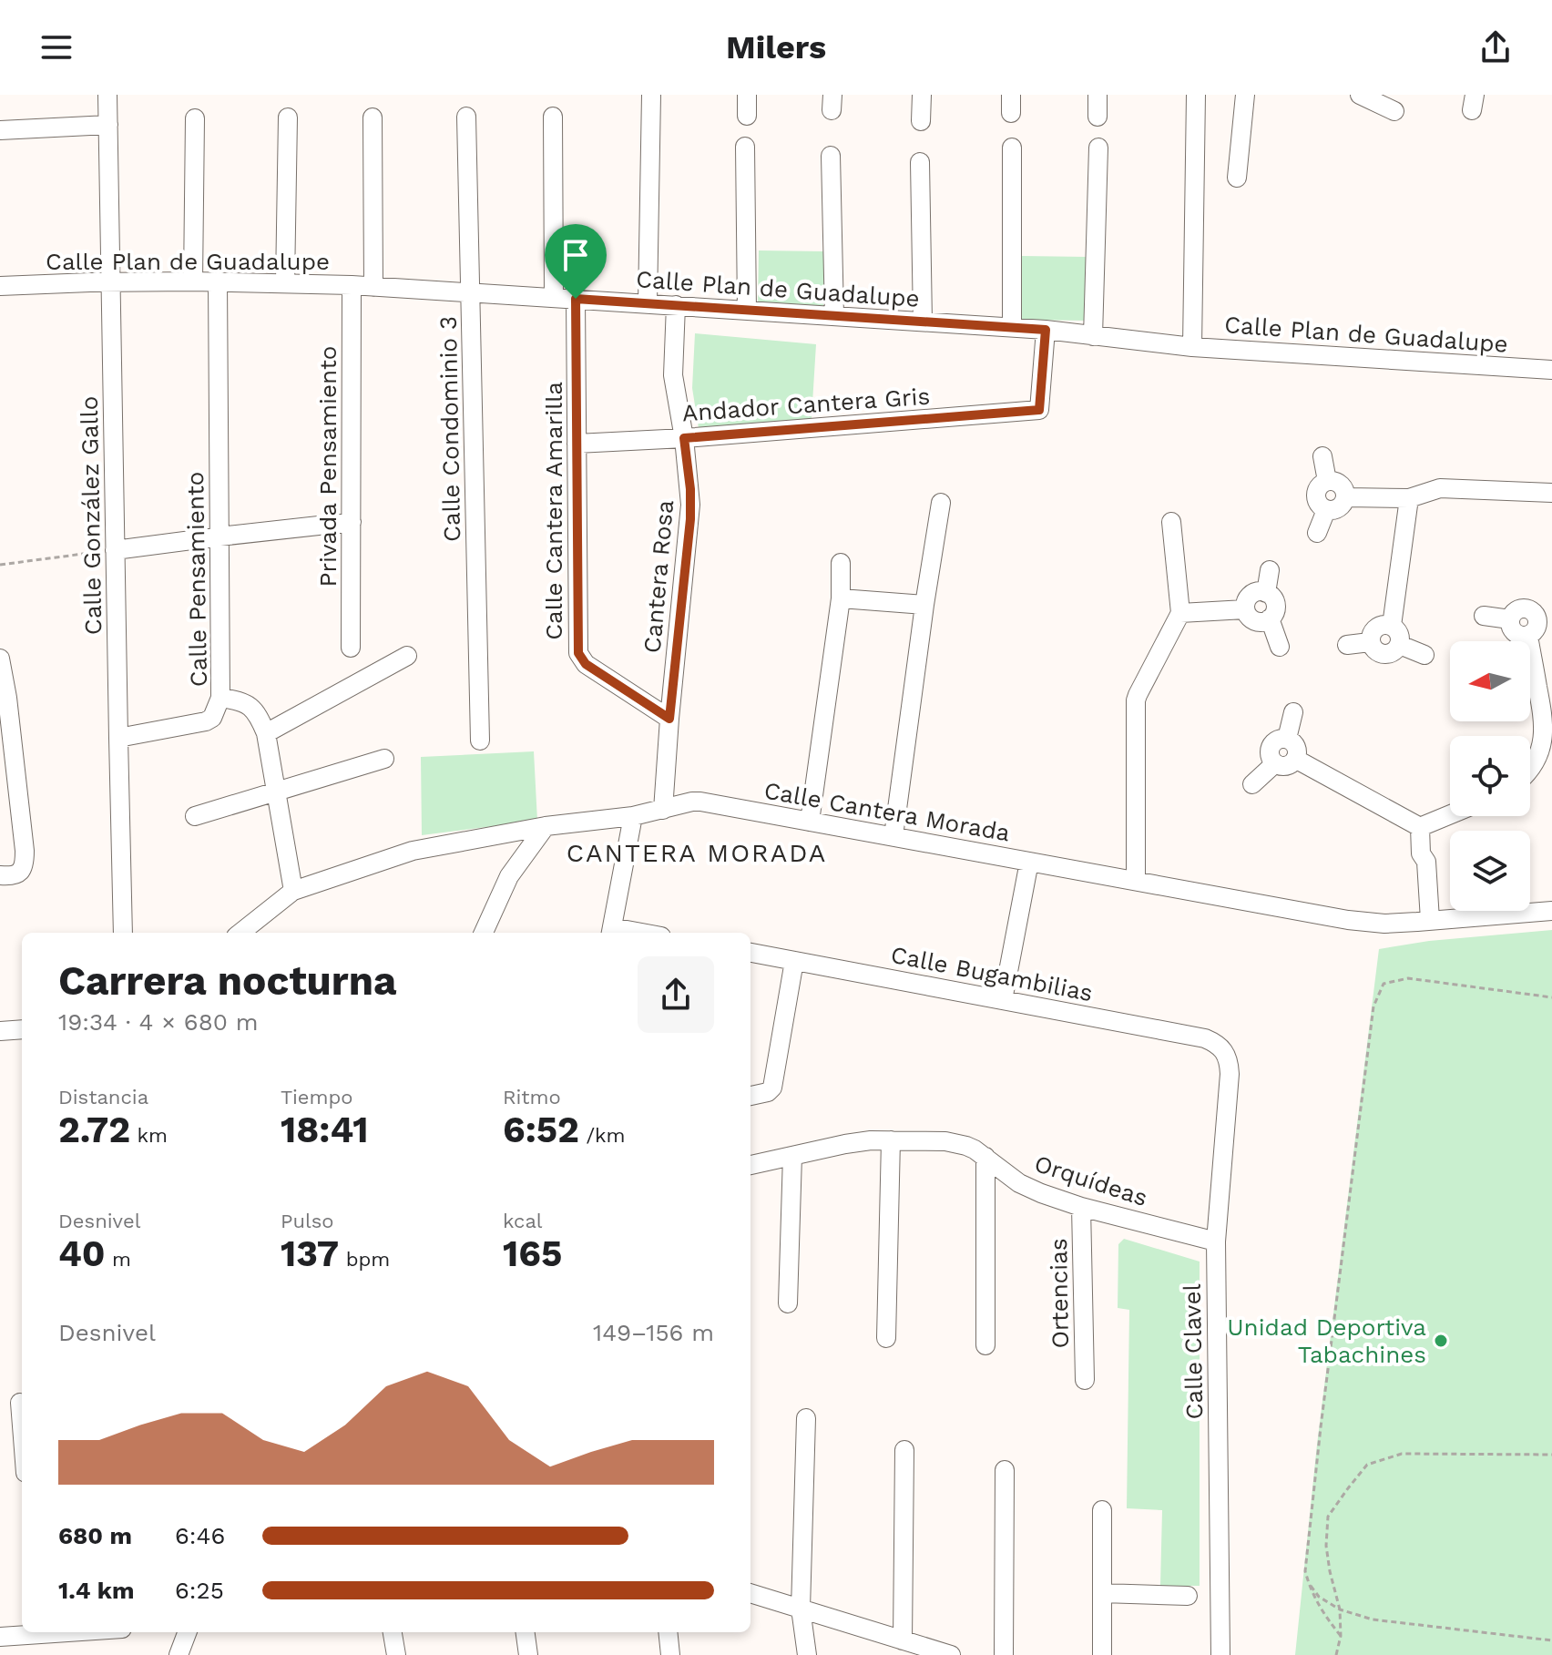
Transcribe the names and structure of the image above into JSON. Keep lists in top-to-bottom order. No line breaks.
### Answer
{"streets":{"street":["Calle Plan de Guadalupe","Andador Cantera Gris","Calle Condominio 3","Privada Pensamiento","Calle Cantera Amarilla","Calle González Gallo","Cantera Rosa","Calle Pensamiento","Calle Cantera Morada","Calle Bugambilias","Orquídeas","Ortencias","Calle Clavel"]},"crossings":[["Calle Plan de Guadalupe","Andador Cantera Gris"],["Calle Plan de Guadalupe","Calle Condominio 3"],["Calle Plan de Guadalupe","Privada Pensamiento"],["Calle Plan de Guadalupe","Calle Cantera Amarilla"],["Calle Plan de Guadalupe","Calle González Gallo"],["Calle Plan de Guadalupe","Cantera Rosa"],["Calle Plan de Guadalupe","Calle Pensamiento"],["Andador Cantera Gris","Calle Cantera Amarilla"],["Andador Cantera Gris","Cantera Rosa"],["Calle Cantera Amarilla","Cantera Rosa"],["Cantera Rosa","Calle Cantera Morada"],["Calle Pensamiento","Calle Cantera Morada"],["Calle Bugambilias","Calle Clavel"],["Orquídeas","Ortencias"],["Orquídeas","Calle Clavel"]],"districts":["CANTERA MORADA"],"places":["Unidad Deportiva Tabachines"],"north":"left","page":{"header":"Milers","heading":["Carrera nocturna","19:34 · 4 × 680 m"],"stats":[["Distancia","2.72 km"],["Tiempo","18:41"],["Ritmo","6:52 /km"],["Desnivel","40 m"],["Pulso","137 bpm"],["kcal","165"]],"chart":["Desnivel","149–156 m"],"list":[{"name":"680 m","note":"6:46"},{"name":"1.4 km","note":"6:25"}]}}
